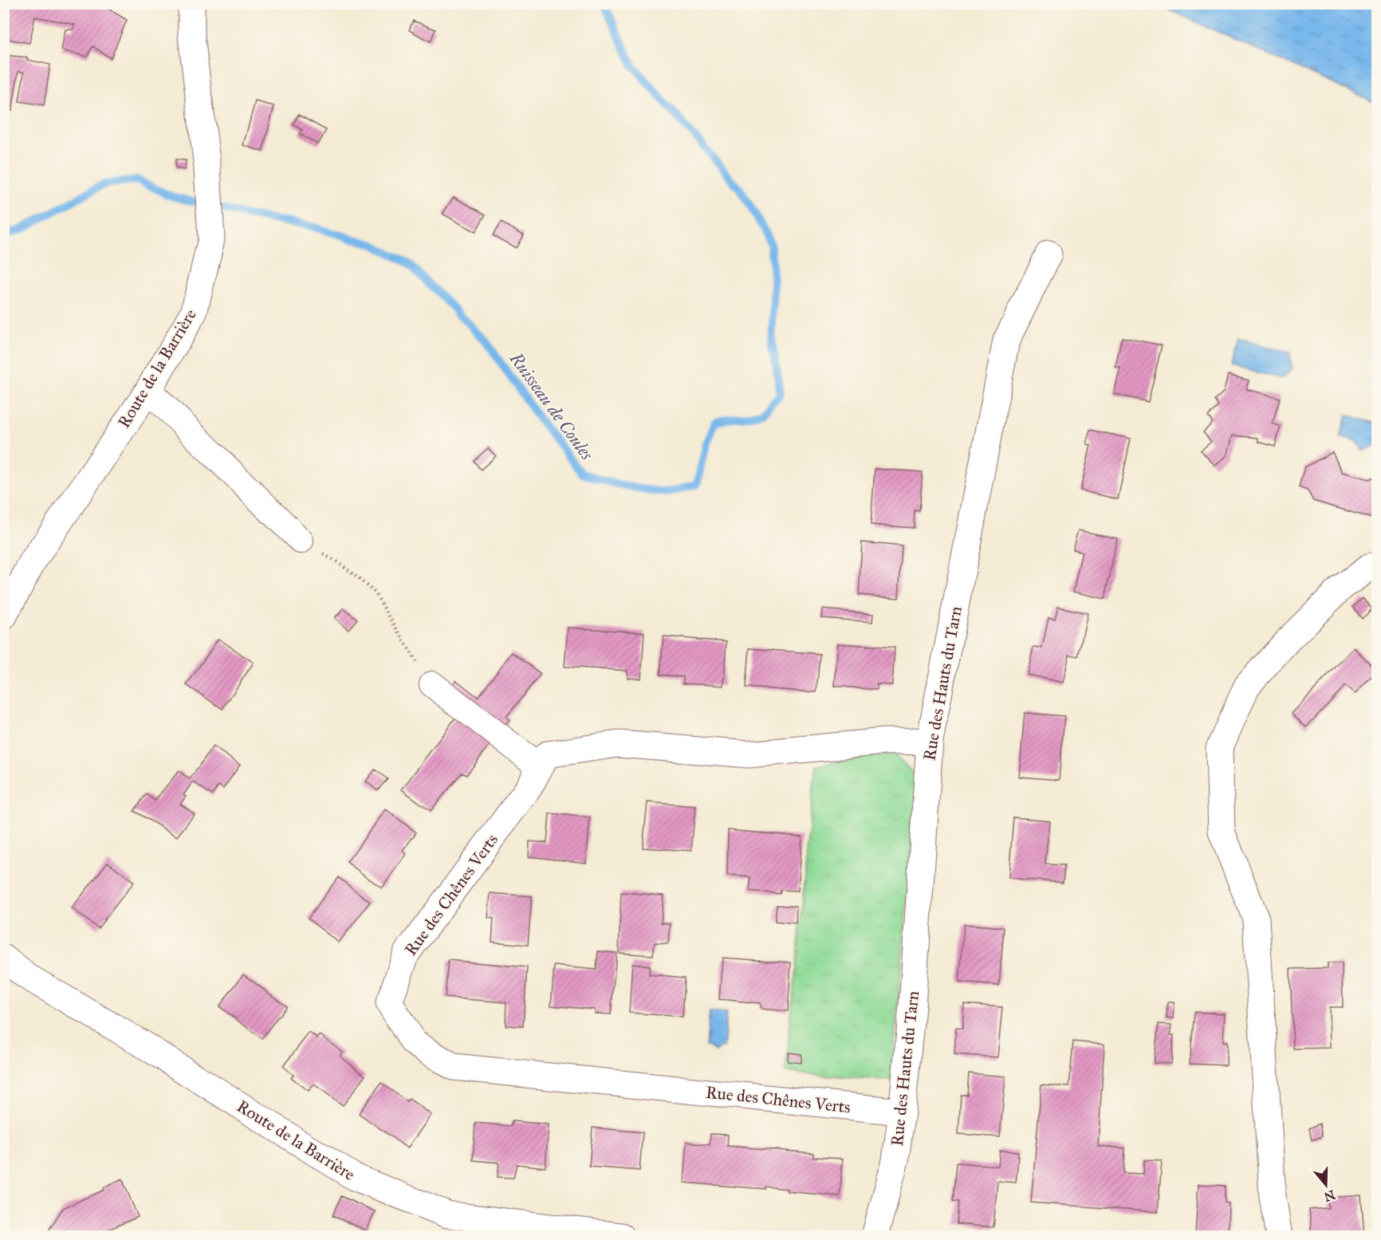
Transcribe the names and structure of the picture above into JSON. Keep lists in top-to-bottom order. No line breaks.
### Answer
{"streets":{"street":["Route de la Barrière","Rue des Hauts du Tarn","Rue des Chênes Verts"]},"crossings":[["Rue des Hauts du Tarn","Rue des Chênes Verts"]],"water":["Ruisseau de Coules"],"north":"bottom"}
